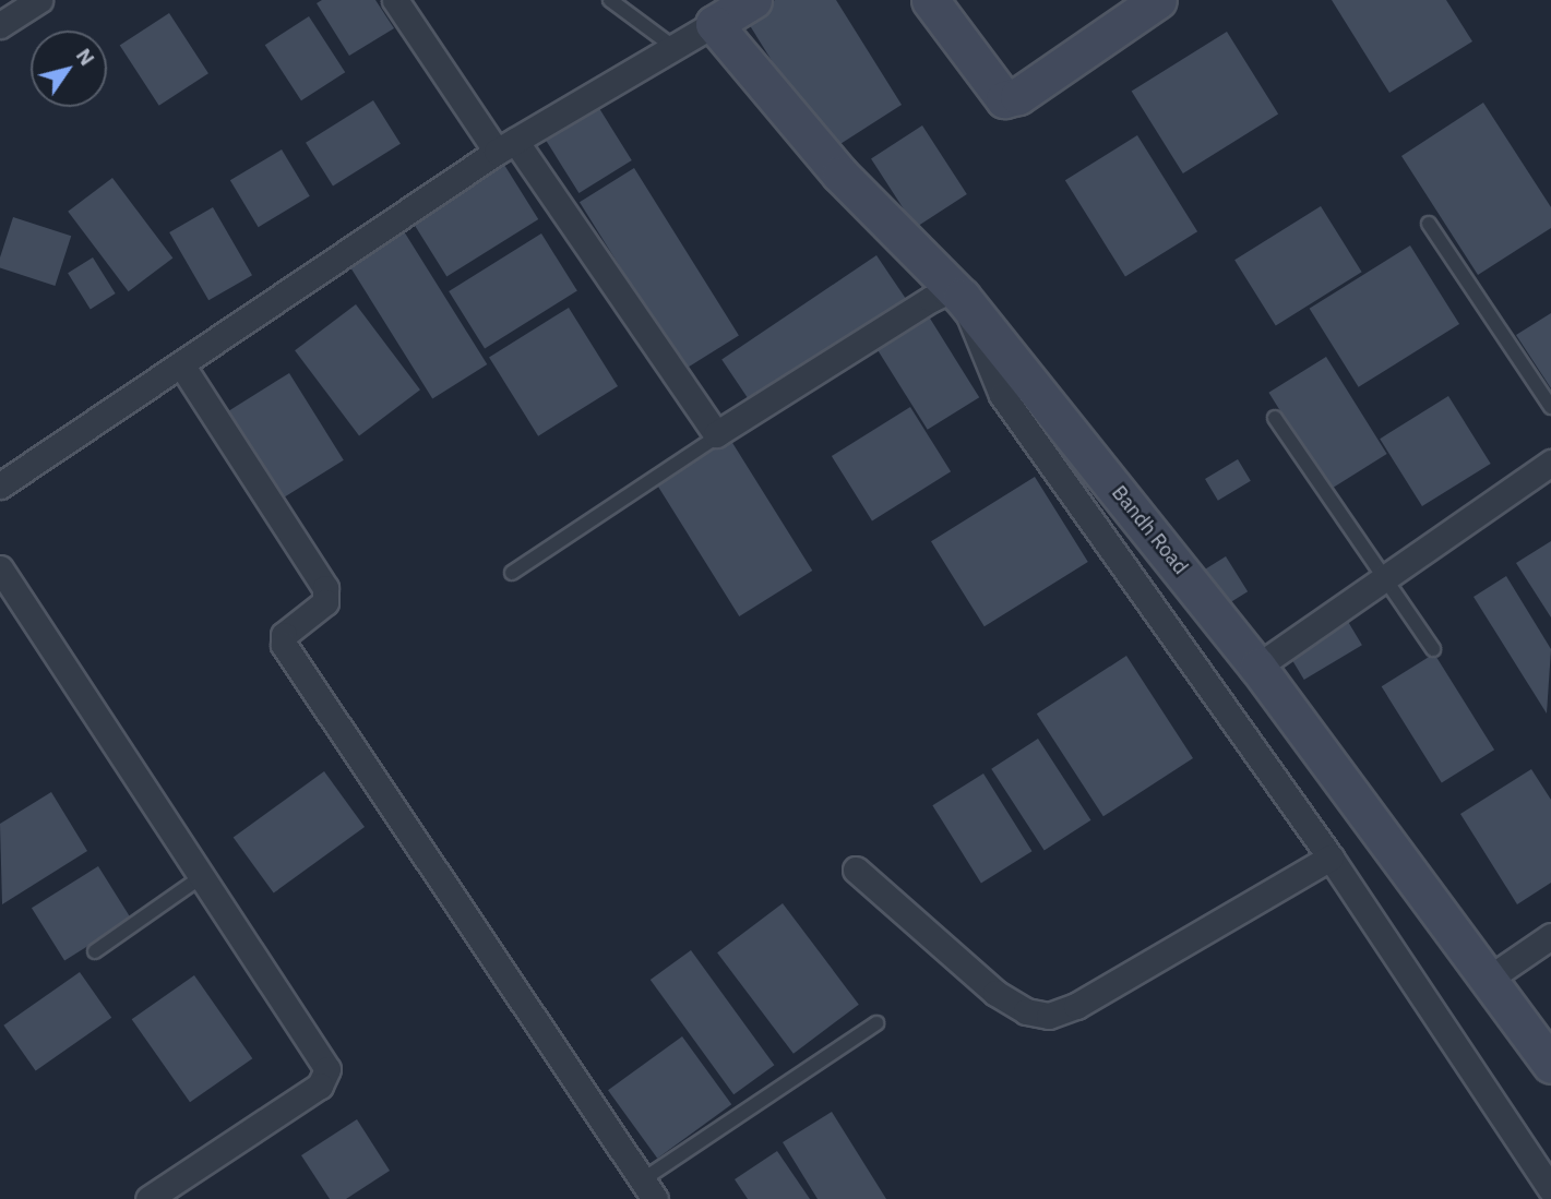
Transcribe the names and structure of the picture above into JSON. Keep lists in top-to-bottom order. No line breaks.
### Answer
{"streets":{"street":["Bandh Road"]},"north":"top right"}
